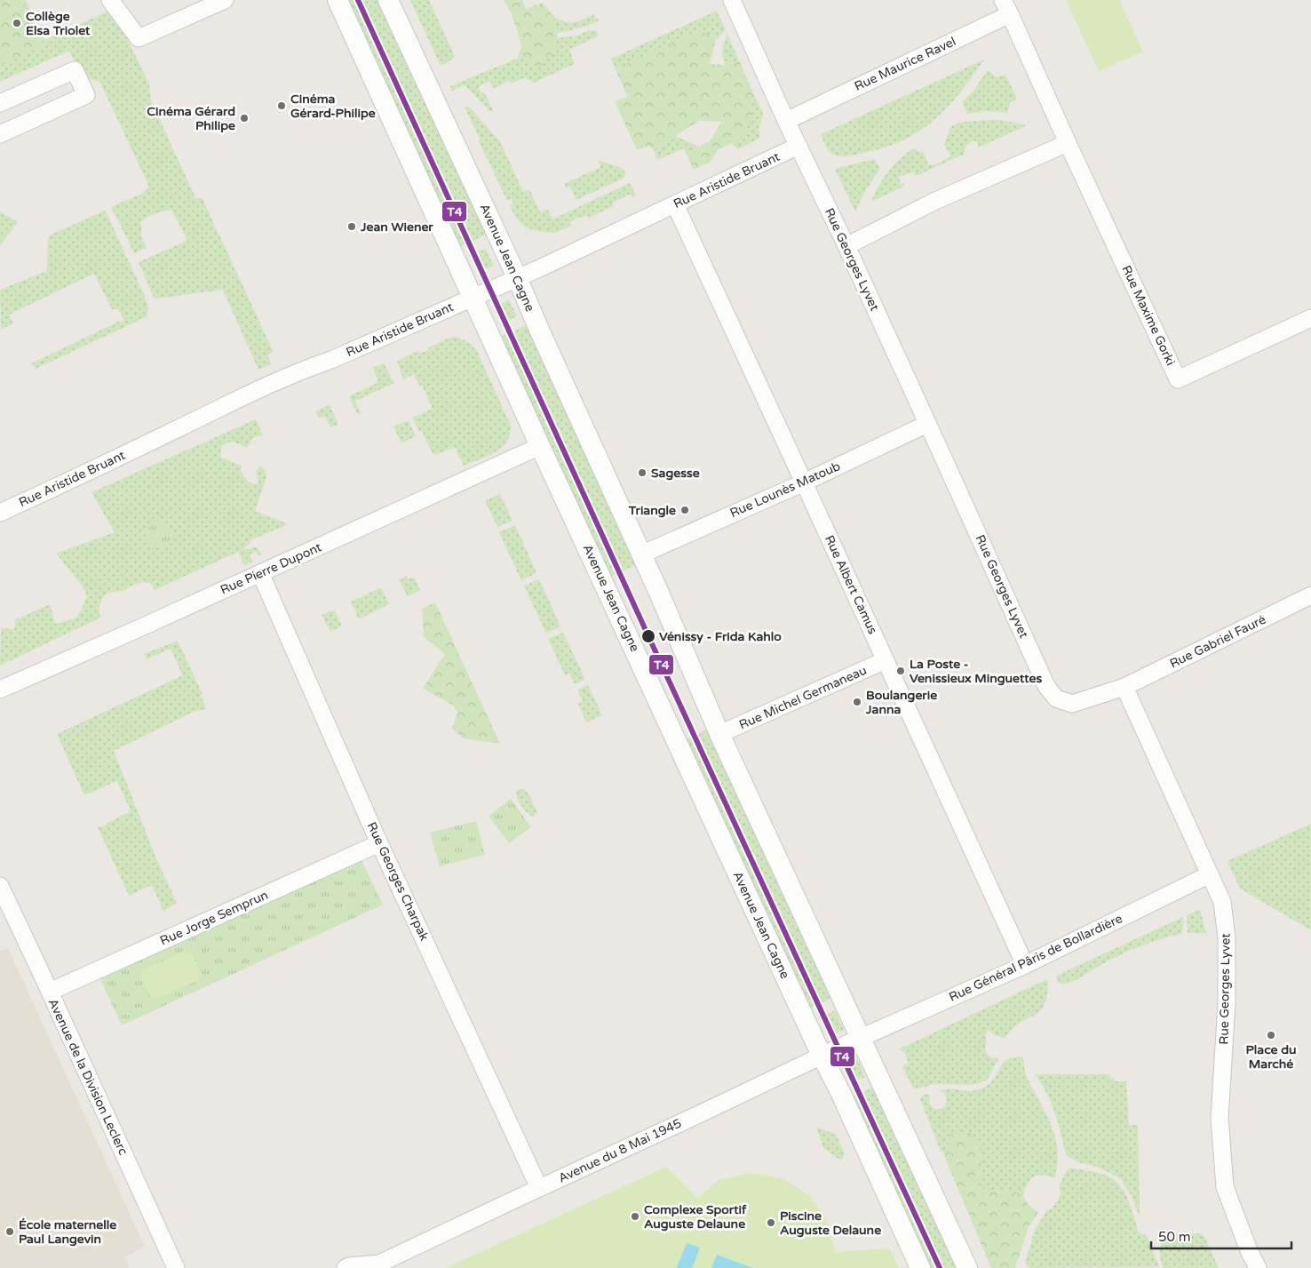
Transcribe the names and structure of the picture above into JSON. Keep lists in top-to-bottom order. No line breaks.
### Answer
{"streets":{"street":["Rue Maurice Ravel","Rue Aristide Bruant","Avenue Jean Cagne","Rue Georges Lyvet","Rue Maxime Gorki","Rue Lounès Matoub","Rue Pierre Dupont","Rue Albert Camus","Rue Gabriel Fauré","Rue Michel Germaneau","Rue Georges Charpak","Rue Jorge Semprun","Rue Général Pâris de Bollardière","Avenue de la Division Leclerc","Avenue du 8 Mai 1945"]},"crossings":[["Rue Maurice Ravel","Rue Georges Lyvet"],["Rue Maurice Ravel","Rue Maxime Gorki"],["Rue Aristide Bruant","Avenue Jean Cagne"],["Rue Aristide Bruant","Rue Georges Lyvet"],["Rue Aristide Bruant","Rue Albert Camus"],["Avenue Jean Cagne","Rue Lounès Matoub"],["Avenue Jean Cagne","Rue Pierre Dupont"],["Avenue Jean Cagne","Rue Michel Germaneau"],["Avenue Jean Cagne","Rue Général Pâris de Bollardière"],["Avenue Jean Cagne","Avenue du 8 Mai 1945"],["Rue Georges Lyvet","Rue Lounès Matoub"],["Rue Georges Lyvet","Rue Gabriel Fauré"],["Rue Georges Lyvet","Rue Général Pâris de Bollardière"],["Rue Lounès Matoub","Rue Albert Camus"],["Rue Pierre Dupont","Rue Georges Charpak"],["Rue Albert Camus","Rue Michel Germaneau"],["Rue Albert Camus","Rue Général Pâris de Bollardière"],["Rue Georges Charpak","Rue Jorge Semprun"],["Rue Georges Charpak","Avenue du 8 Mai 1945"],["Rue Jorge Semprun","Avenue de la Division Leclerc"],["Rue Général Pâris de Bollardière","Avenue du 8 Mai 1945"]],"places":["Collège Elsa Triolet","Cinéma Gérard-Philipe","Cinéma Gérard Philipe","Jean Wiener","Sagesse","Triangle","Vénissy - Frida Kahlo","La Poste - Venissieux Minguettes","Boulangerie Janna","Place du Marché","Complexe Sportif Auguste Delaune","Piscine Auguste Delaune","École maternelle Paul Langevin"],"lines":["transit line T4"],"scale_bar":"50 m"}
